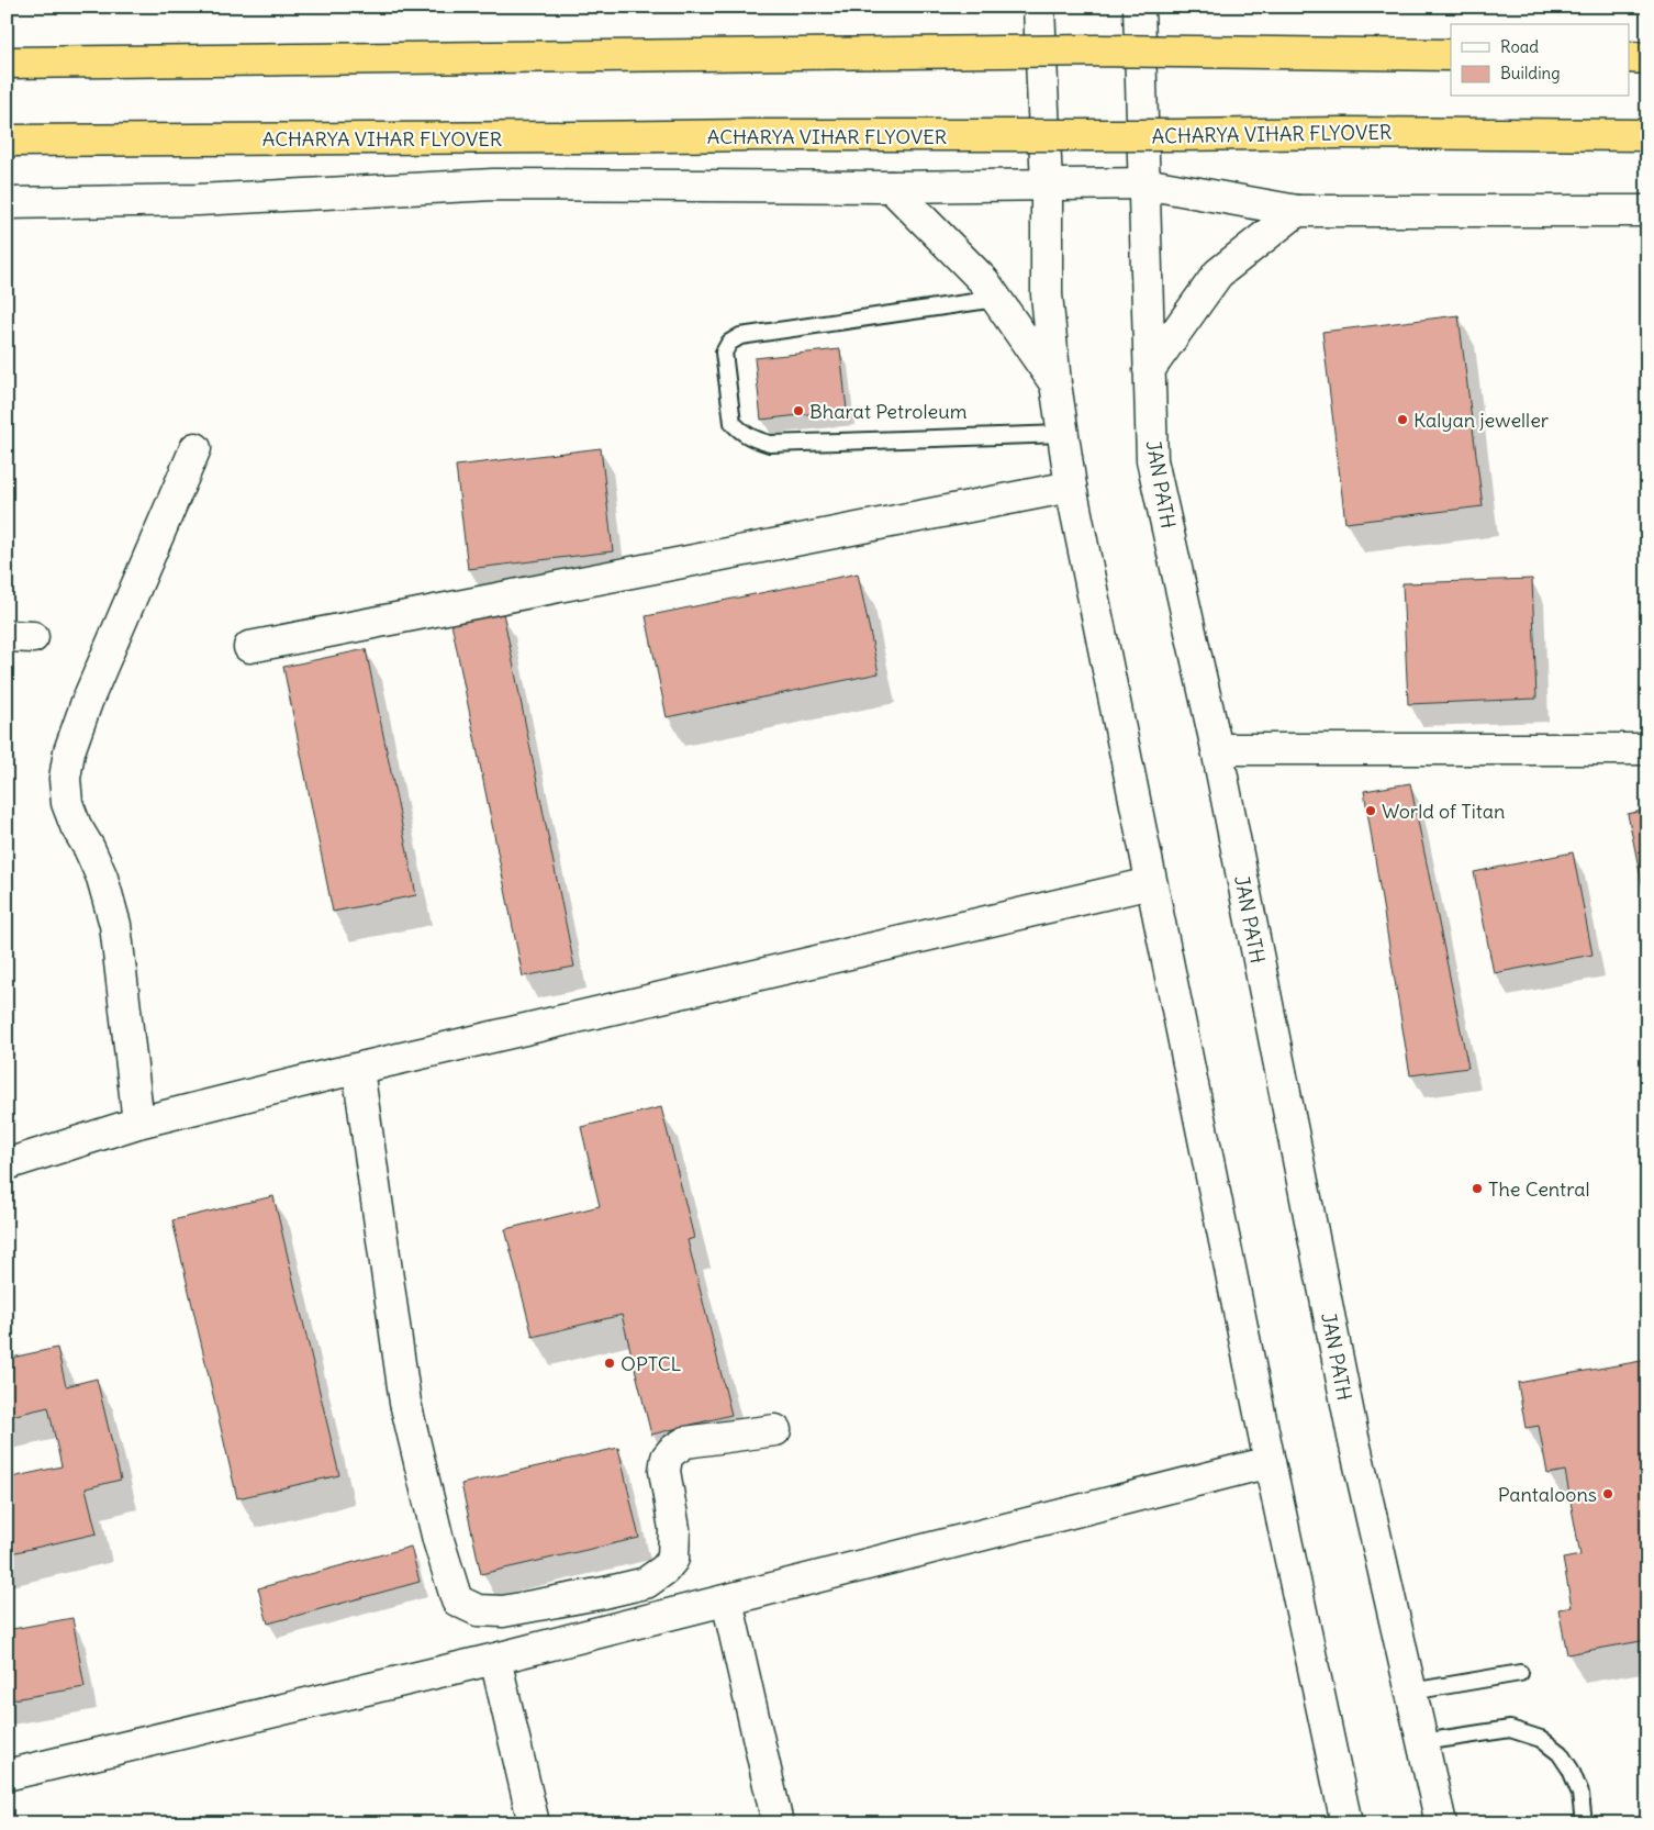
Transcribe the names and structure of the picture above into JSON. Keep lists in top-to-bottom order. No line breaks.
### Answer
{"streets":{"highway":["ACHARYA VIHAR FLYOVER"],"street":["JAN PATH"]},"places":["Bharat Petroleum","Kalyan jeweller","World of Titan","The Central","OPTCL","Pantaloons"],"legend":["Road","Building"]}
